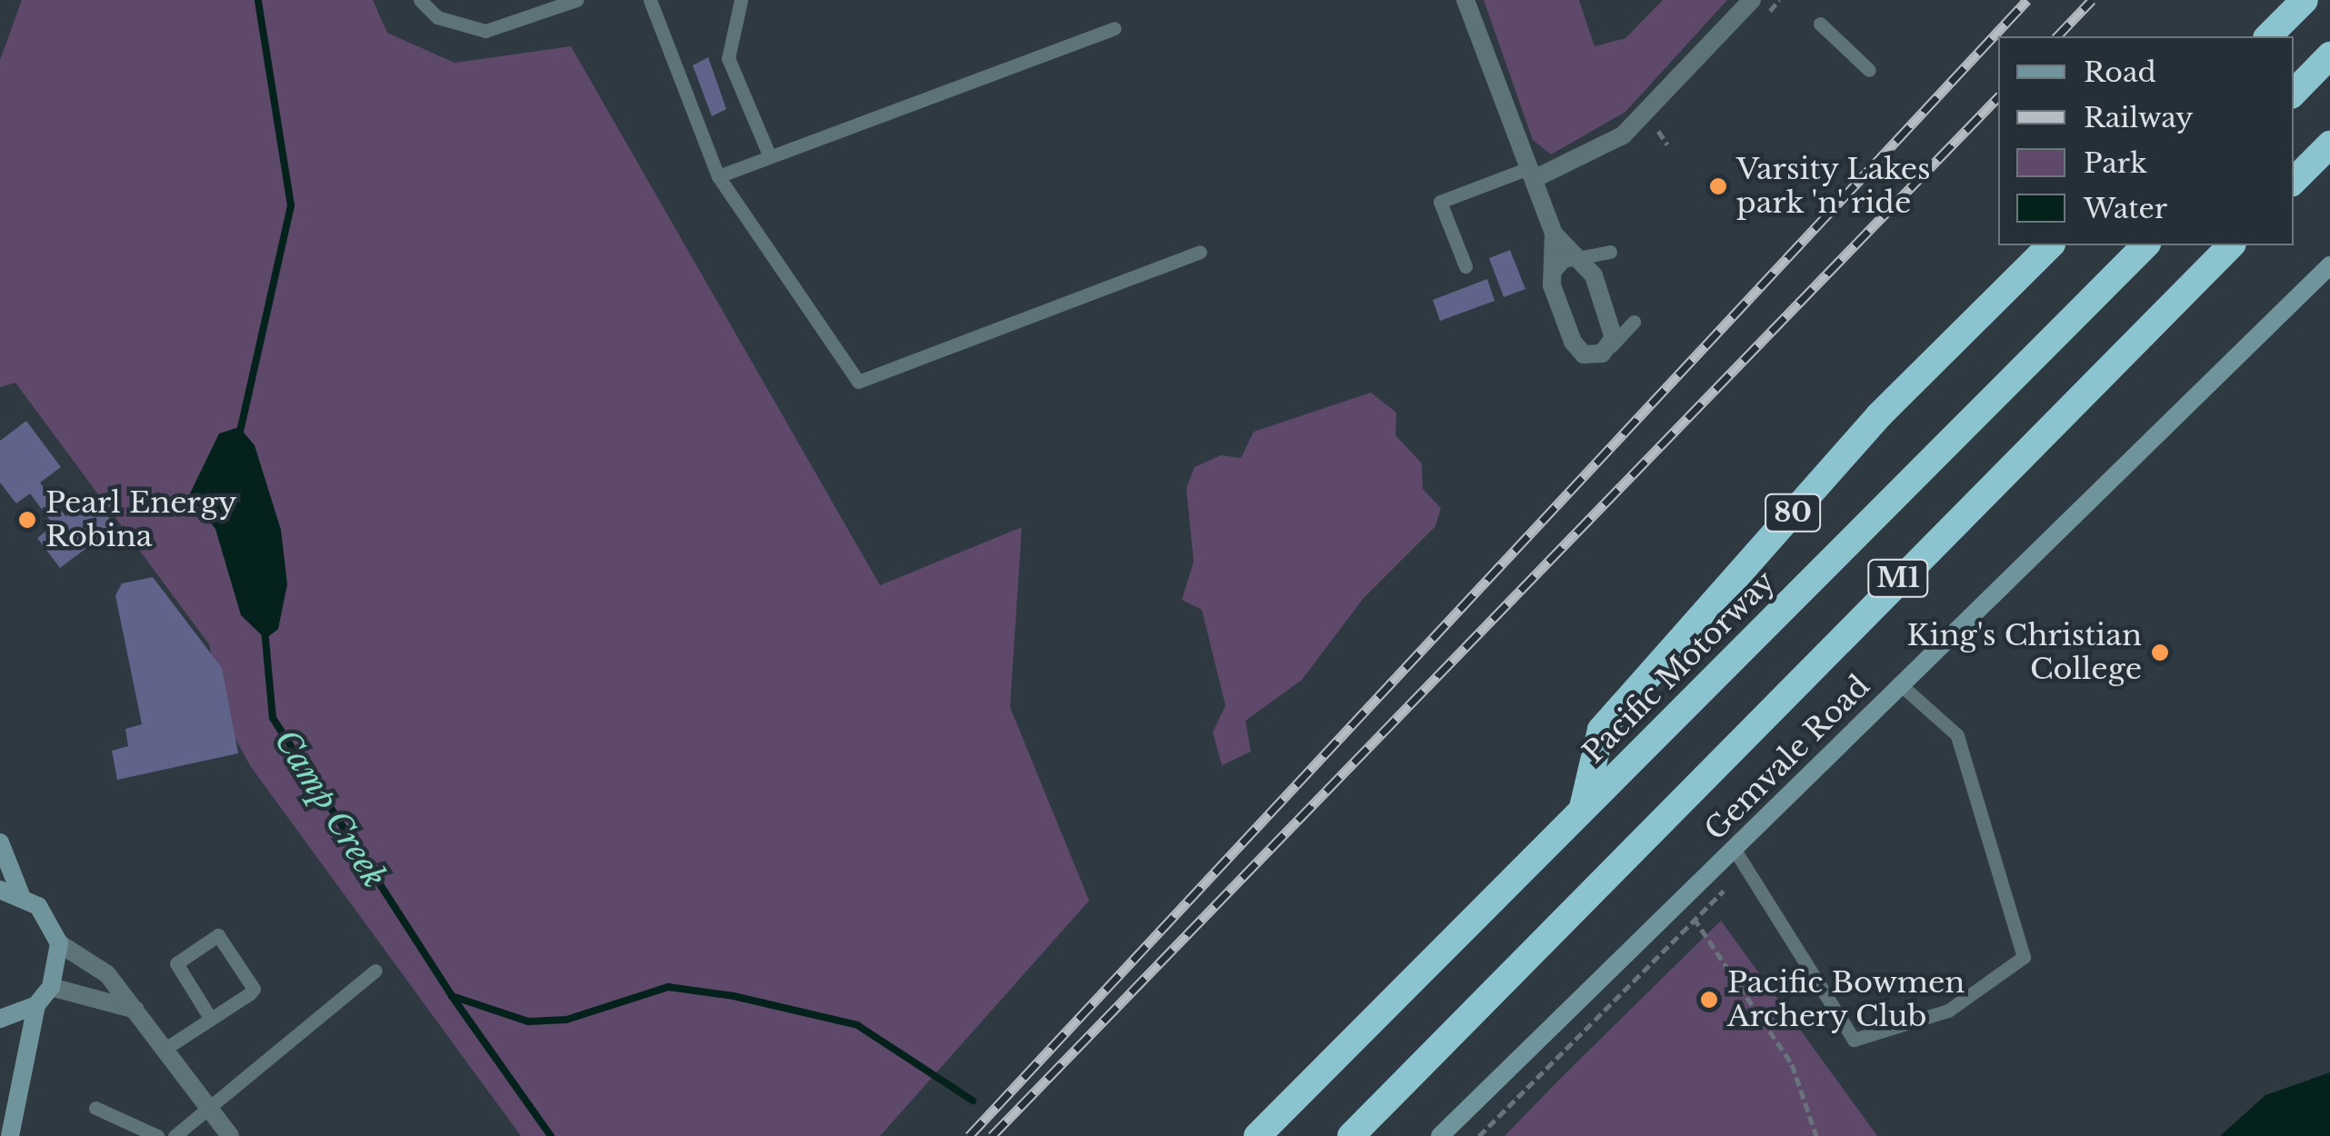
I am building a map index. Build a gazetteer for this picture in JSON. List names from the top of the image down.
{
  "streets": {
    "highway": ["80", "M1", "Pacific Motorway"],
    "main road": ["Gemvale Road"]
  },
  "crossings": [
    ["80", "Pacific Motorway"]
  ],
  "water": ["Camp Creek"],
  "places": [
    "Varsity Lakes park 'n' ride",
    "Pearl Energy Robina",
    "King's Christian College",
    "Pacific Bowmen Archery Club"
  ],
  "legend": [
    "Road",
    "Railway",
    "Park",
    "Water"
  ]
}
